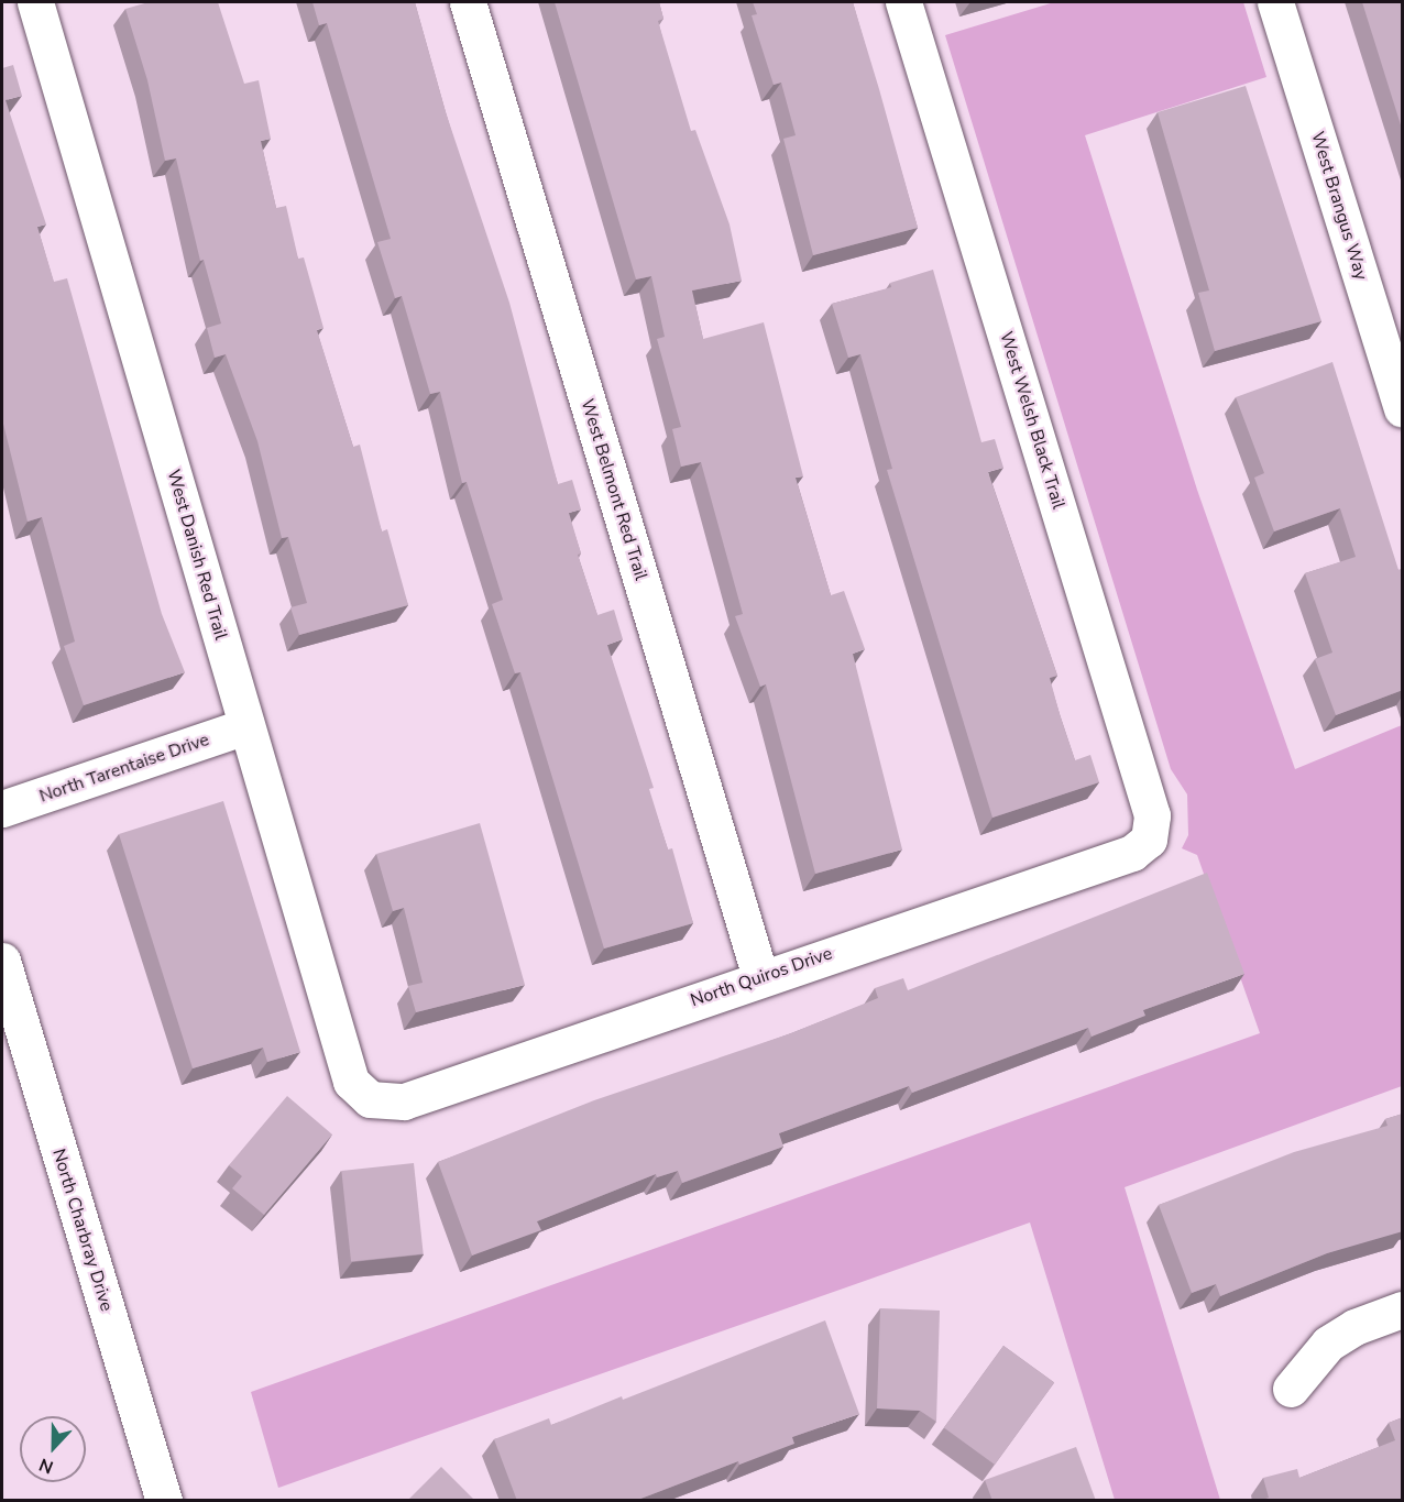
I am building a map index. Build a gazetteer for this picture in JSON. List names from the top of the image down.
{
  "streets": {
    "street": [
      "West Brangus Way",
      "West Welsh Black Trail",
      "West Belmont Red Trail",
      "West Danish Red Trail",
      "North Tarentaise Drive",
      "North Quiros Drive",
      "North Charbray Drive"
    ]
  },
  "crossings": [
    ["West Welsh Black Trail", "North Quiros Drive"],
    ["West Belmont Red Trail", "North Quiros Drive"],
    ["West Danish Red Trail", "North Tarentaise Drive"],
    ["West Danish Red Trail", "North Quiros Drive"]
  ],
  "north": "bottom"
}
